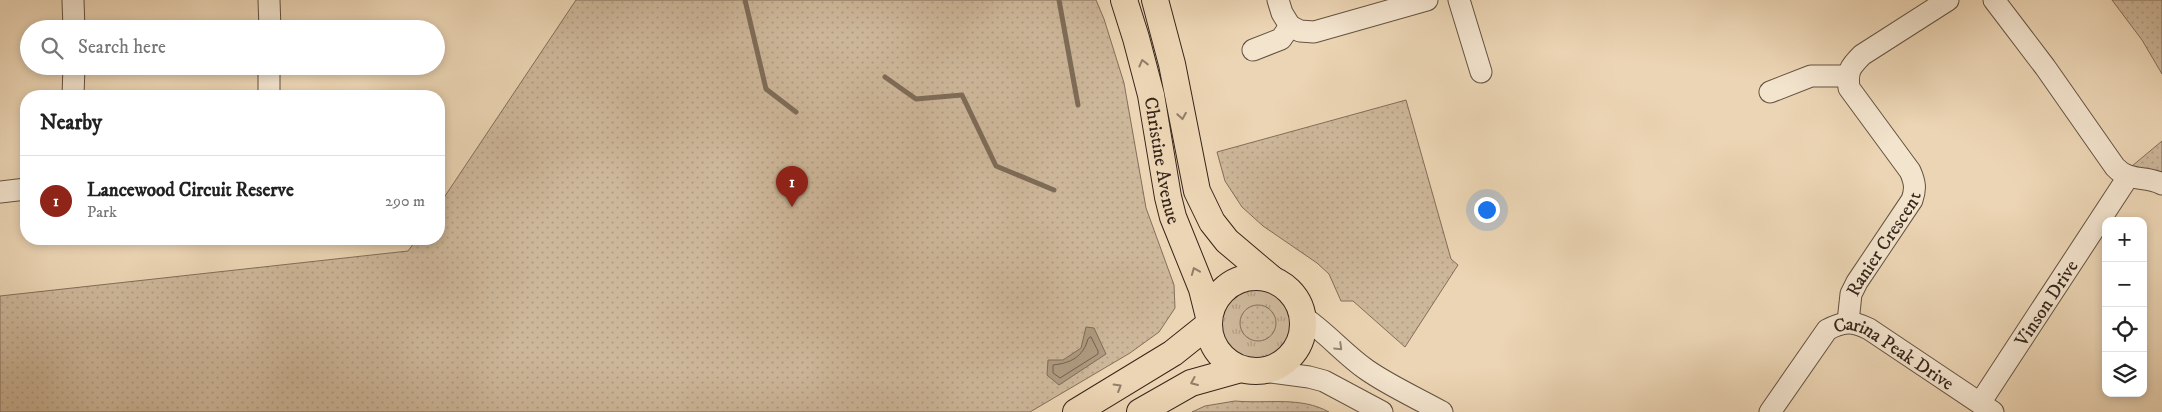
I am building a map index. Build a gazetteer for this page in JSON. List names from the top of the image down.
{
  "streets": {
    "main road": ["Christine Avenue"],
    "street": ["Ranier Crescent", "Vinson Drive", "Carina Peak Drive"]
  },
  "crossings": [
    ["Ranier Crescent", "Carina Peak Drive"],
    ["Vinson Drive", "Carina Peak Drive"]
  ],
  "page": {
    "search": "Search here",
    "heading": "Nearby",
    "list": [
      {
        "mark": "1",
        "name": "Lancewood Circuit Reserve",
        "note": "Park",
        "value": "290 m"
      }
    ],
    "pins": "1",
    "map_buttons": ["+", "−"]
  }
}
